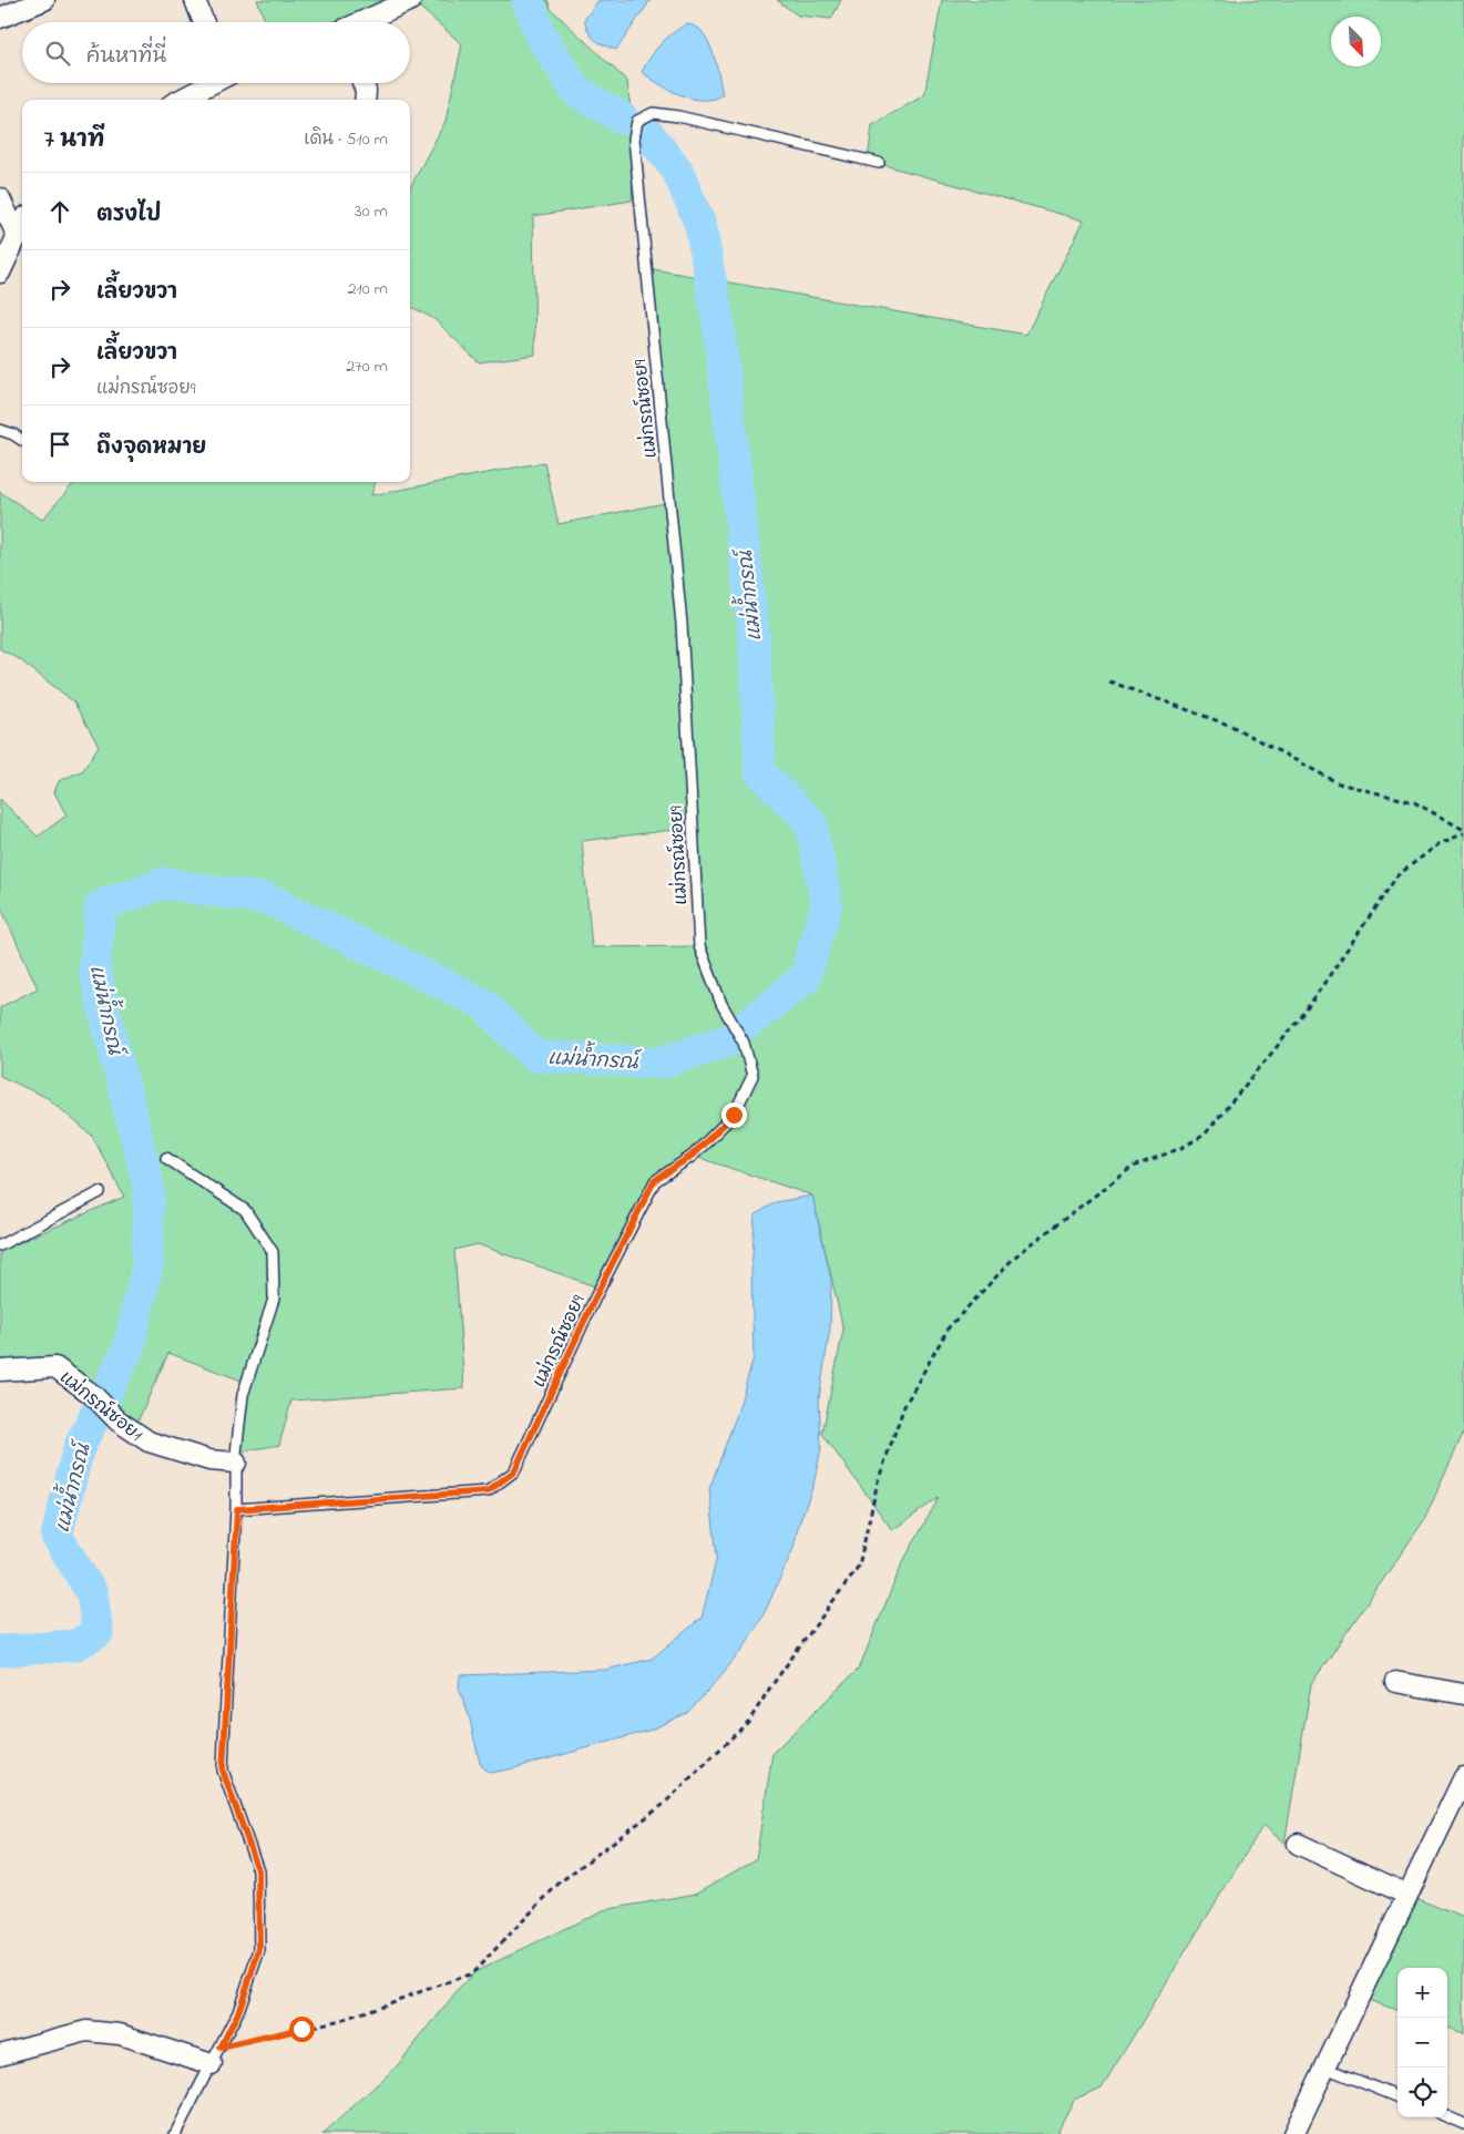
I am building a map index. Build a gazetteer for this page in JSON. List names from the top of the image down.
{
  "streets": {
    "street": ["แม่กรณ์ซอย1"],
    "lane": ["แม่กรณ์ซอย9"]
  },
  "water": ["แม่น้ำกรณ์"],
  "north": "bottom right",
  "page": {
    "search": "ค้นหาที่นี่",
    "heading": ["7 นาที", "เดิน · 510 m"],
    "list": [
      ["ตรงไป", "30 m"],
      ["เลี้ยวขวา", "210 m"],
      ["เลี้ยวขวา", "แม่กรณ์ซอย9", "270 m"],
      "ถึงจุดหมาย"
    ],
    "map_buttons": ["+", "−"]
  }
}
